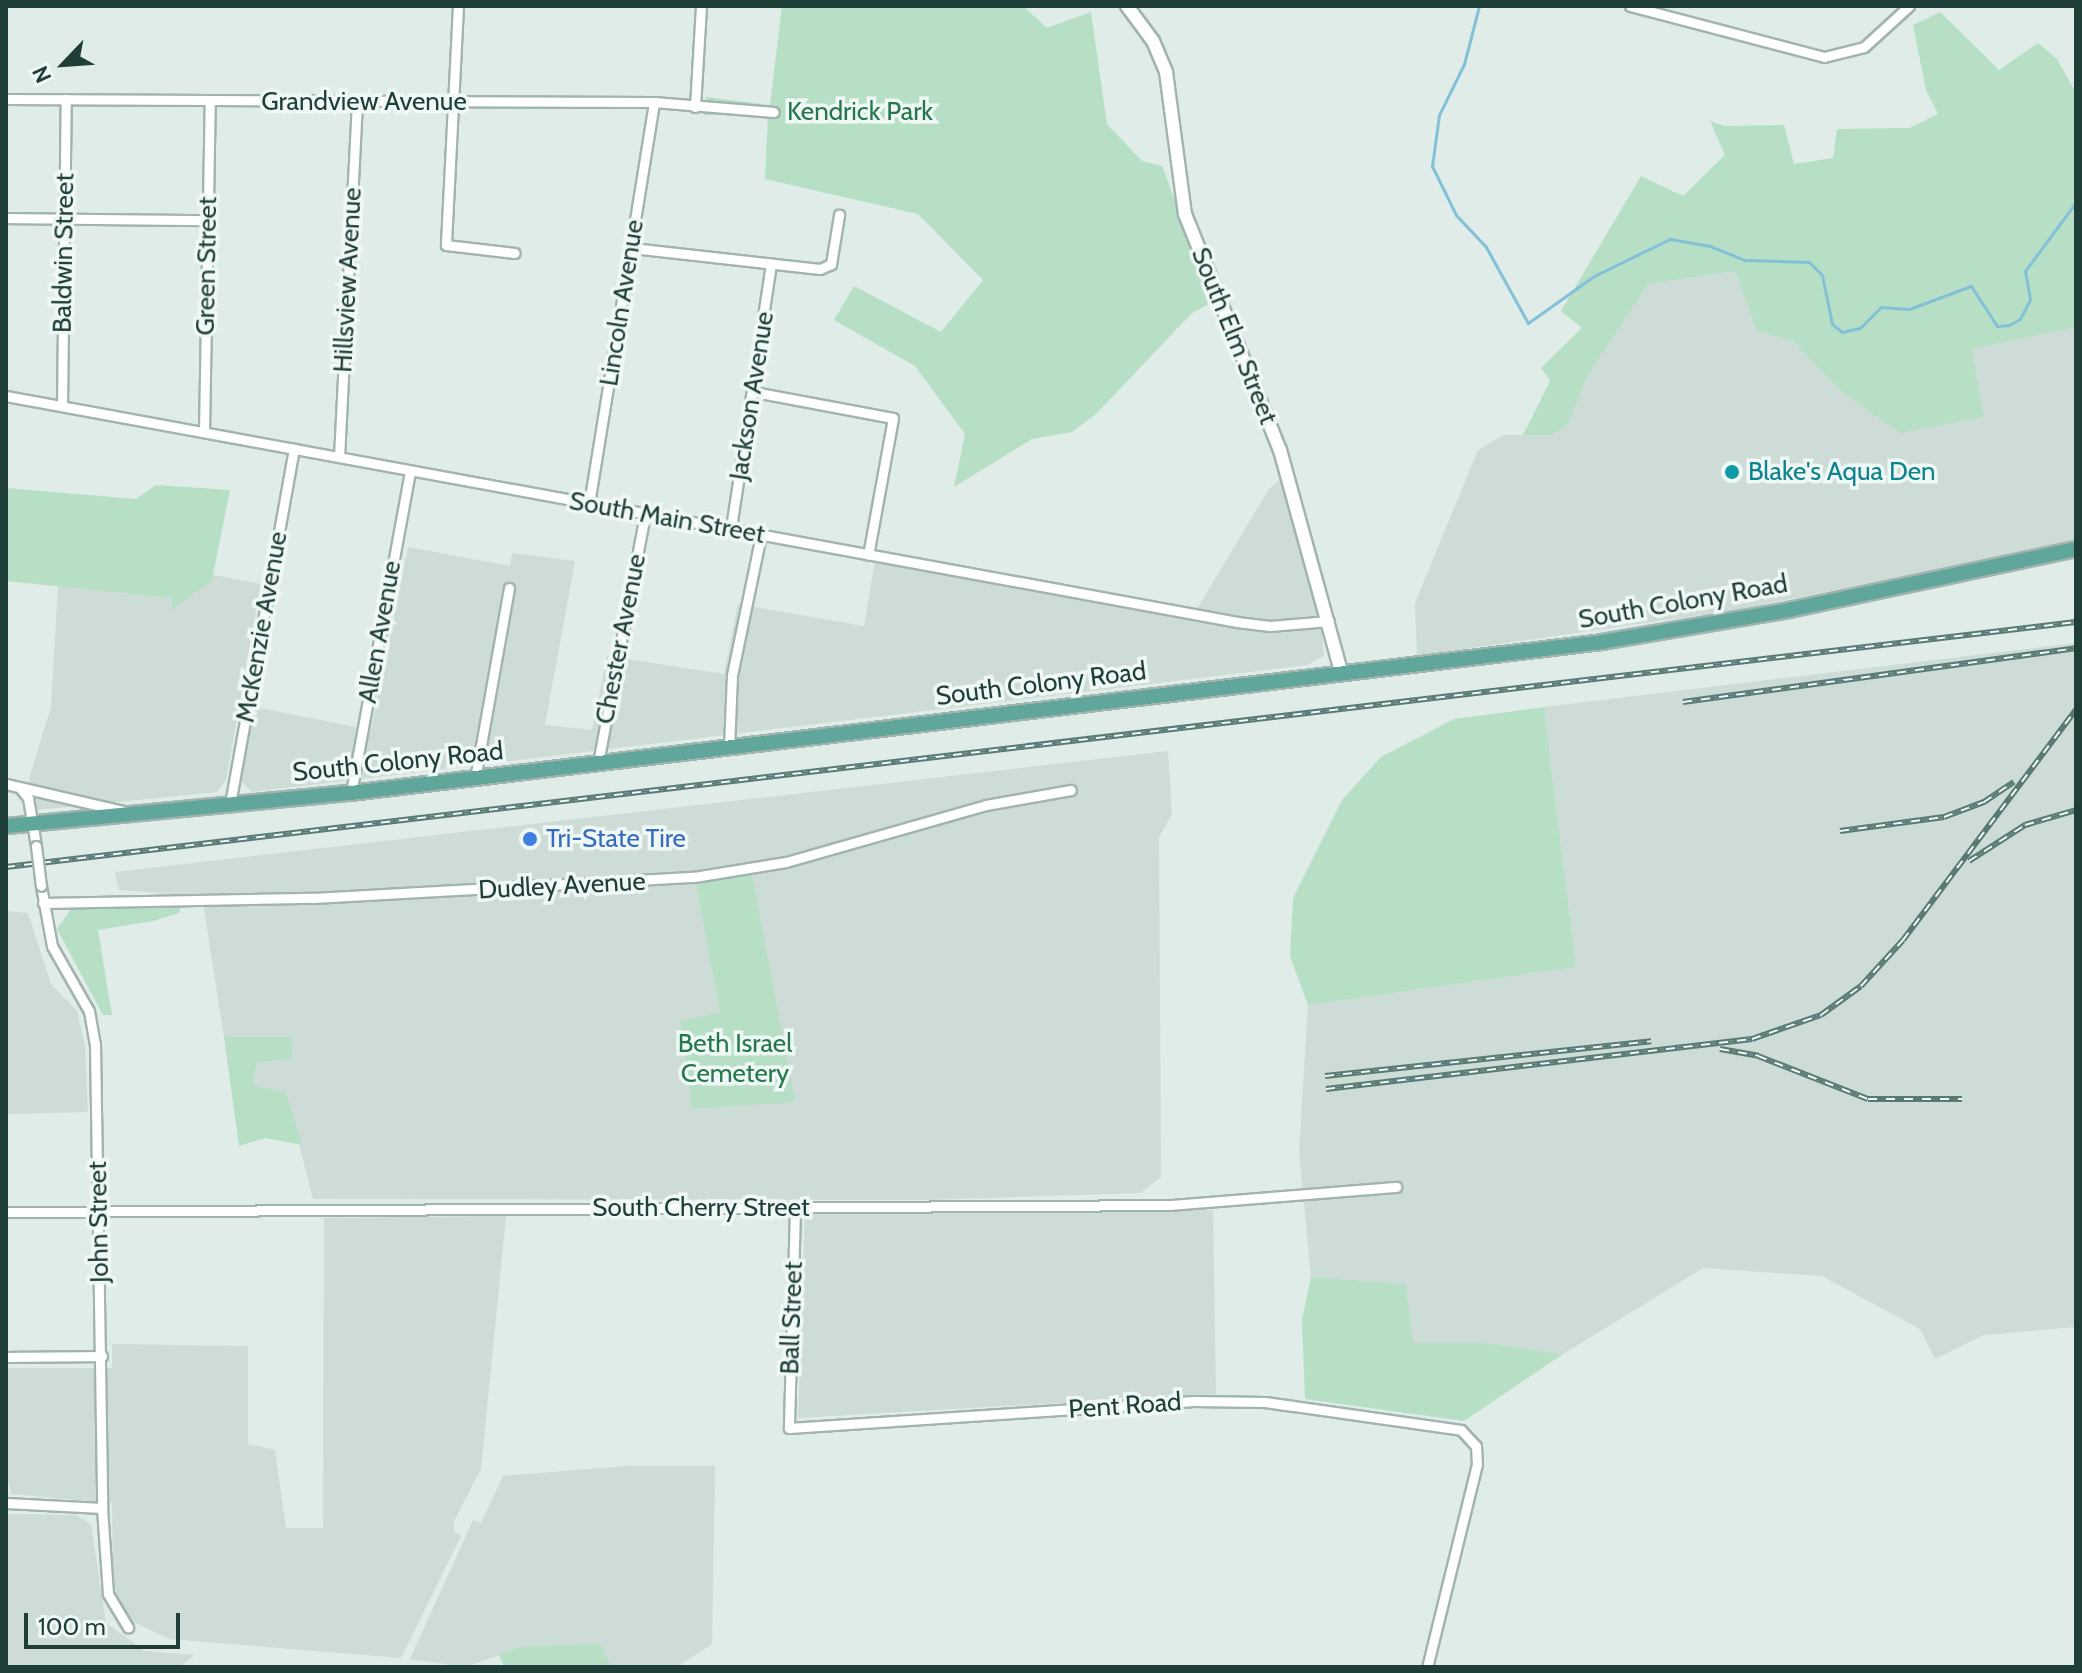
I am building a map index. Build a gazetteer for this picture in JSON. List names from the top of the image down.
{
  "streets": {
    "main road": ["South Elm Street", "South Colony Road"],
    "street": [
      "Grandview Avenue",
      "Baldwin Street",
      "Green Street",
      "Hillsview Avenue",
      "Lincoln Avenue",
      "Jackson Avenue",
      "South Main Street",
      "McKenzie Avenue",
      "Allen Avenue",
      "Chester Avenue",
      "Dudley Avenue",
      "South Cherry Street",
      "John Street",
      "Ball Street",
      "Pent Road"
    ]
  },
  "crossings": [
    ["Grandview Avenue", "Baldwin Street"],
    ["Grandview Avenue", "Green Street"],
    ["Grandview Avenue", "Hillsview Avenue"],
    ["Grandview Avenue", "Lincoln Avenue"],
    ["Baldwin Street", "South Main Street"],
    ["Green Street", "South Main Street"],
    ["Hillsview Avenue", "South Main Street"],
    ["Lincoln Avenue", "South Main Street"],
    ["South Elm Street", "South Main Street"],
    ["South Elm Street", "South Colony Road"],
    ["Jackson Avenue", "South Main Street"],
    ["South Main Street", "McKenzie Avenue"],
    ["South Main Street", "Allen Avenue"],
    ["South Main Street", "Chester Avenue"],
    ["South Colony Road", "McKenzie Avenue"],
    ["South Colony Road", "Allen Avenue"],
    ["South Colony Road", "Chester Avenue"],
    ["South Colony Road", "John Street"],
    ["Dudley Avenue", "John Street"],
    ["South Cherry Street", "John Street"],
    ["South Cherry Street", "Ball Street"],
    ["Ball Street", "Pent Road"]
  ],
  "parks": ["Kendrick Park", "Beth Israel Cemetery"],
  "places": ["Blake's Aqua Den", "Tri-State Tire"],
  "scale_bar": "100 m",
  "north": "bottom left"
}
